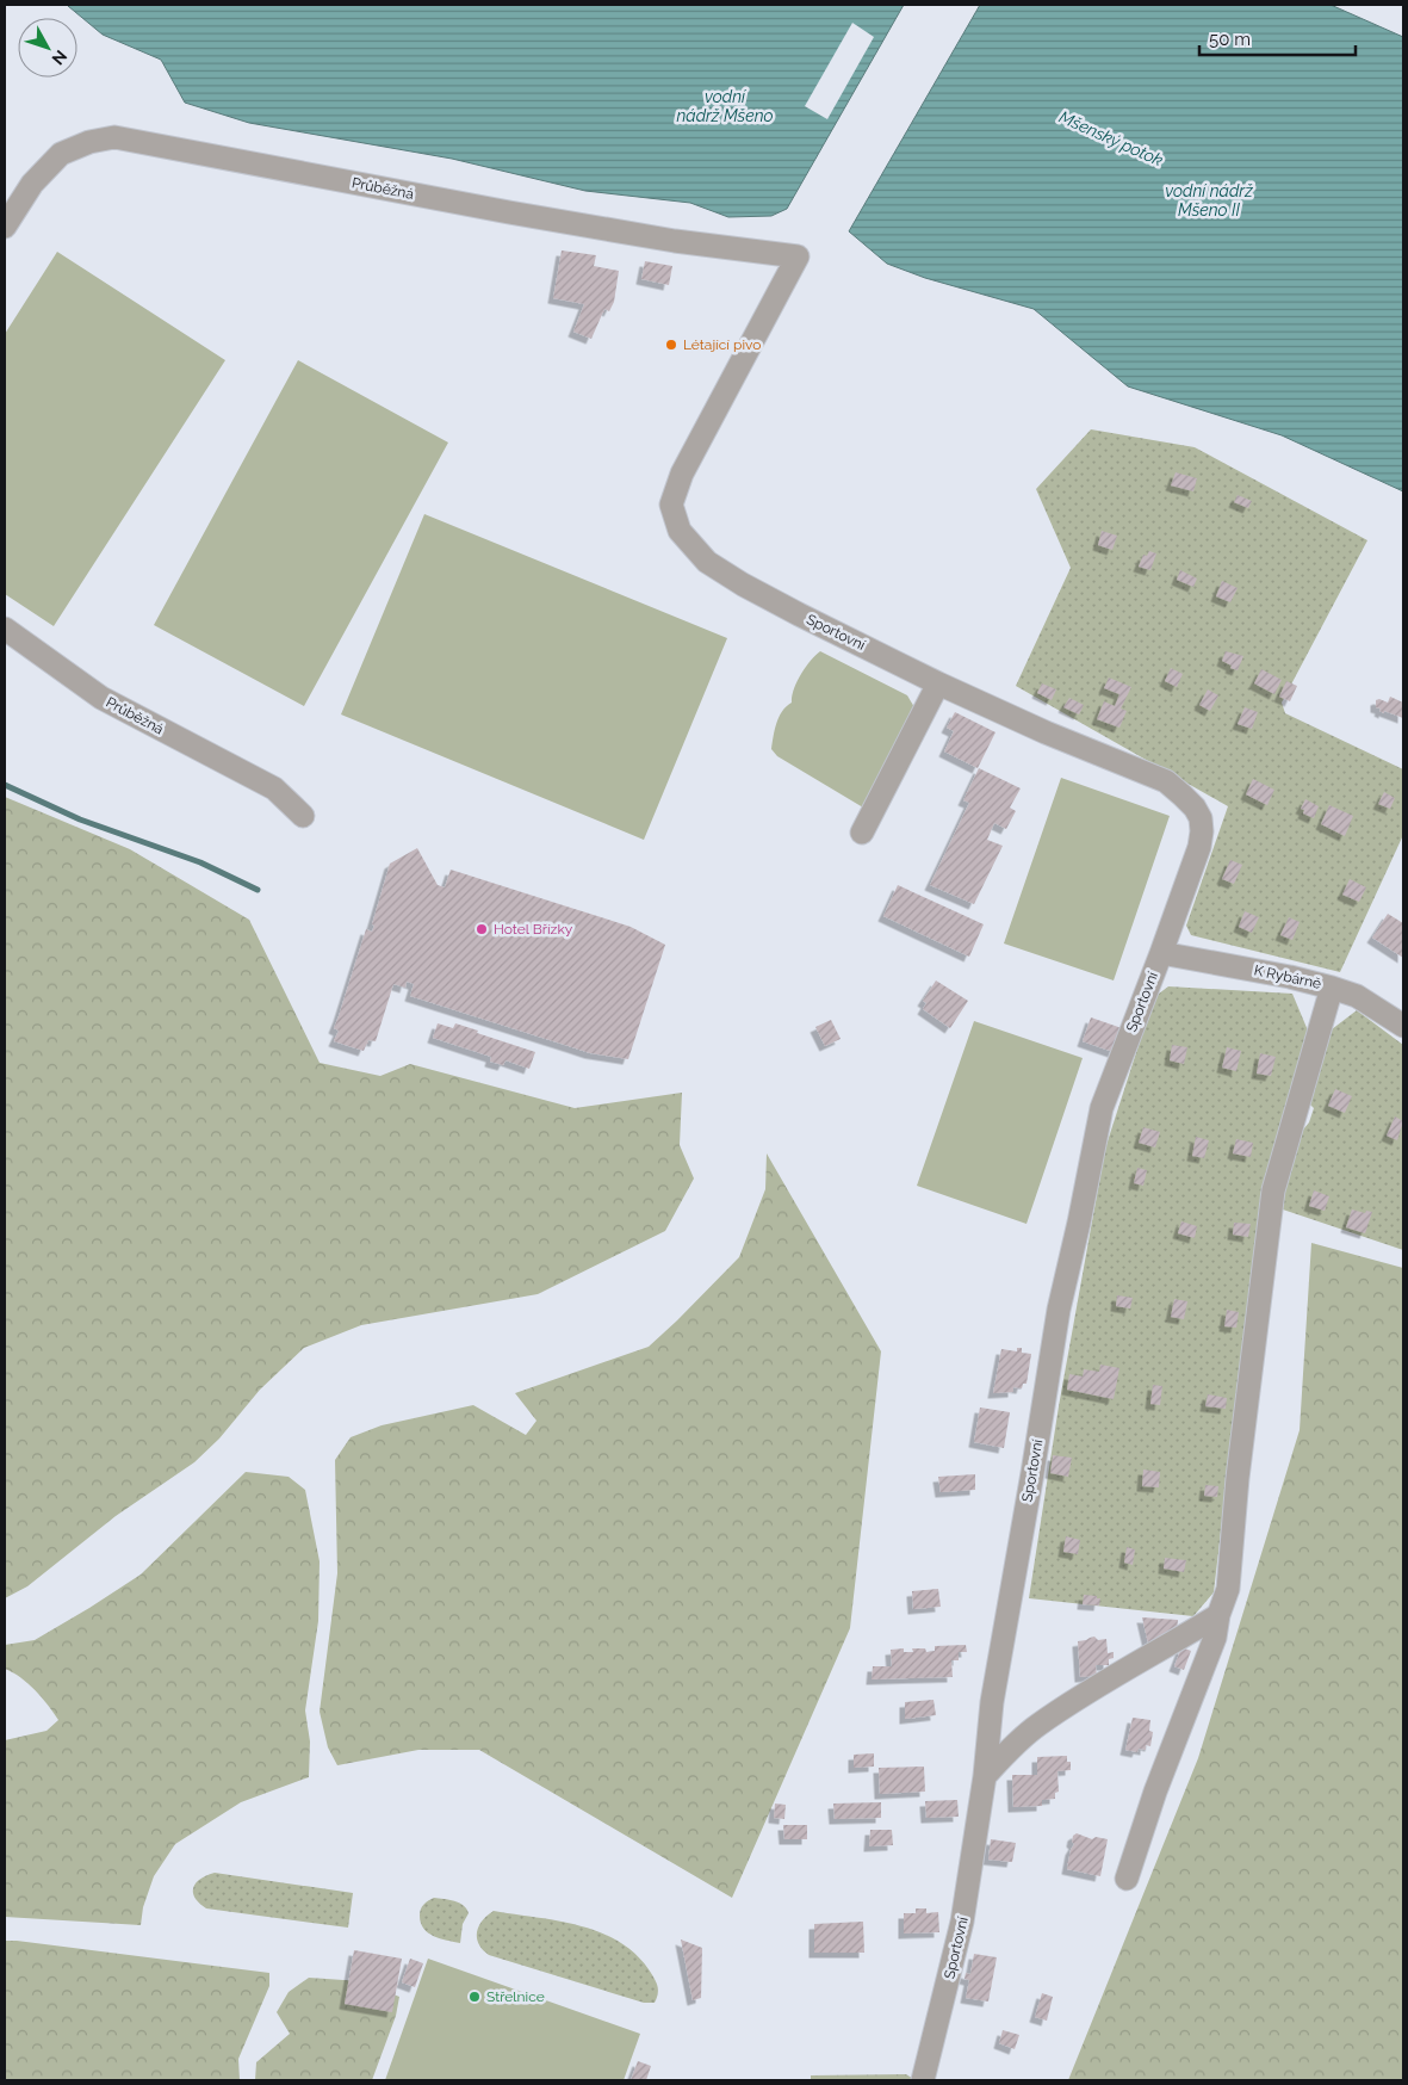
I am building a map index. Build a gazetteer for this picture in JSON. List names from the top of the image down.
{
  "streets": {
    "street": ["Průběžná", "Sportovní", "K Rybárně"]
  },
  "crossings": [
    ["Průběžná", "Sportovní"],
    ["Sportovní", "K Rybárně"]
  ],
  "water": ["vodní nádrž Mšeno", "Mšenský potok", "vodní nádrž Mšeno II"],
  "places": ["Létající pivo", "Hotel Břízky", "Střelnice"],
  "scale_bar": "50 m",
  "north": "bottom right"
}
